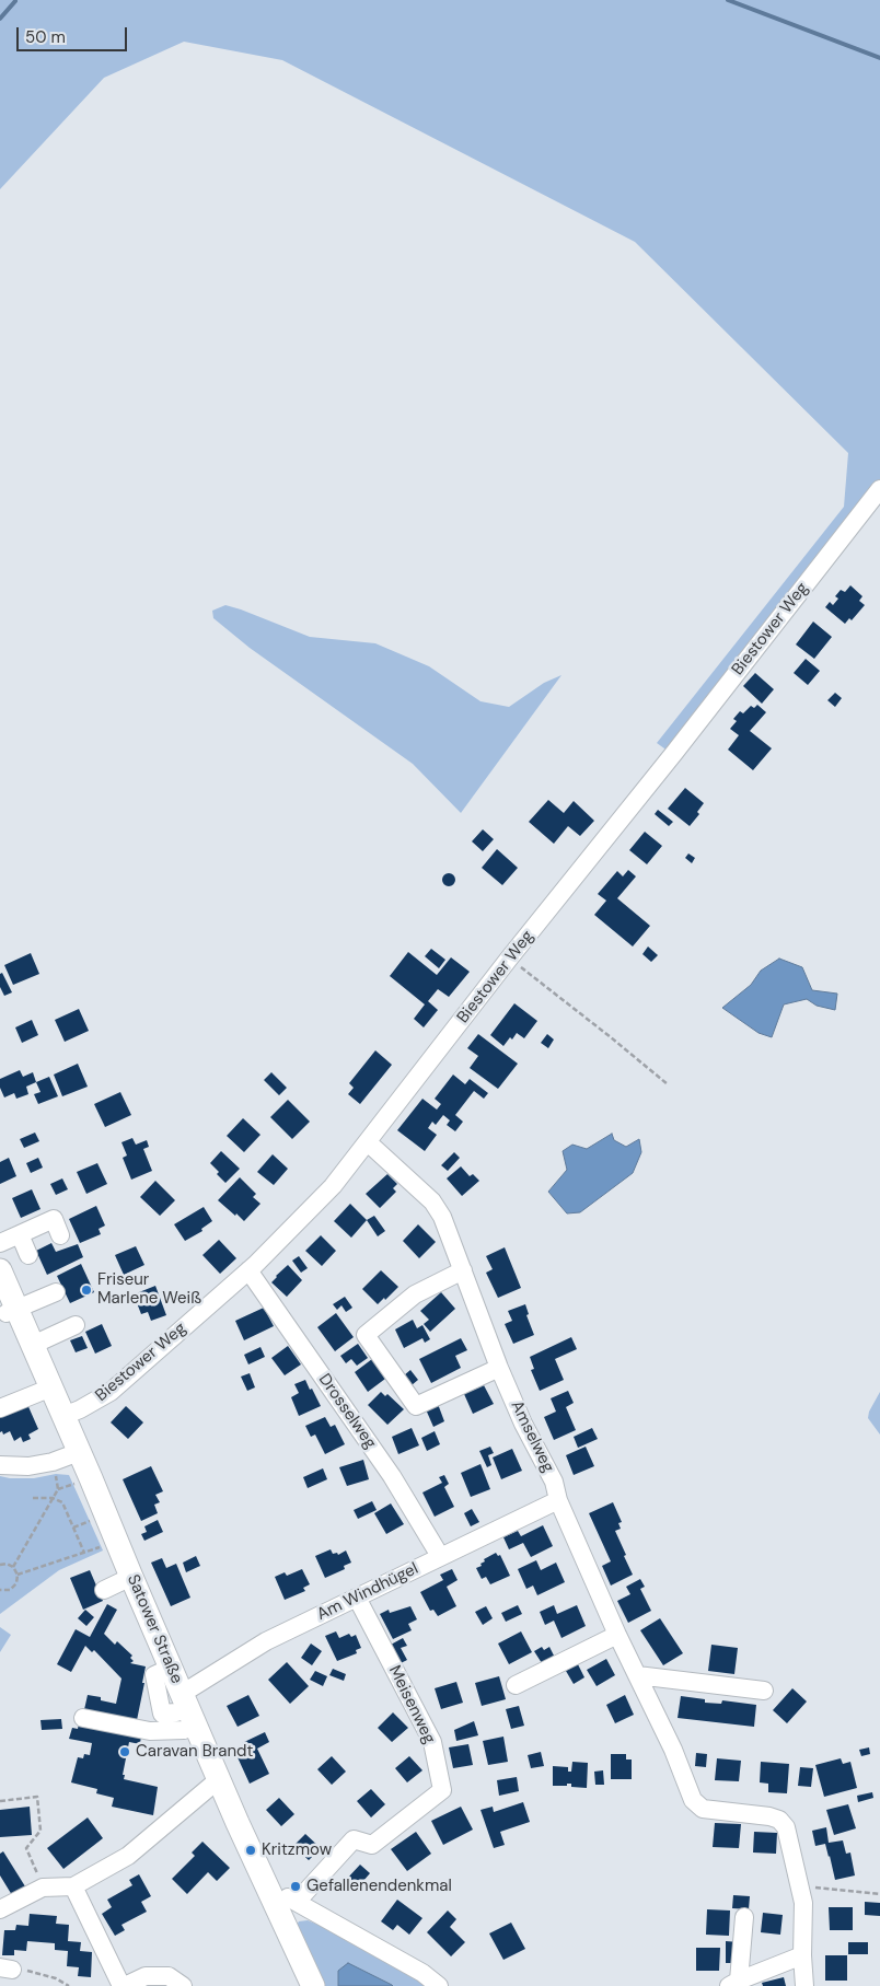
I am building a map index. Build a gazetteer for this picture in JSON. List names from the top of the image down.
{
  "streets": {
    "main road": ["Satower Straße"],
    "street": [
      "Biestower Weg",
      "Drosselweg",
      "Amselweg",
      "Am Windhügel",
      "Meisenweg"
    ]
  },
  "crossings": [
    ["Biestower Weg", "Drosselweg"],
    ["Biestower Weg", "Amselweg"],
    ["Biestower Weg", "Satower Straße"],
    ["Drosselweg", "Am Windhügel"],
    ["Amselweg", "Am Windhügel"],
    ["Am Windhügel", "Satower Straße"],
    ["Am Windhügel", "Meisenweg"]
  ],
  "places": [
    "Friseur Marlene Weiß",
    "Caravan Brandt",
    "Kritzmow",
    "Gefallenendenkmal"
  ],
  "scale_bar": "50 m"
}
